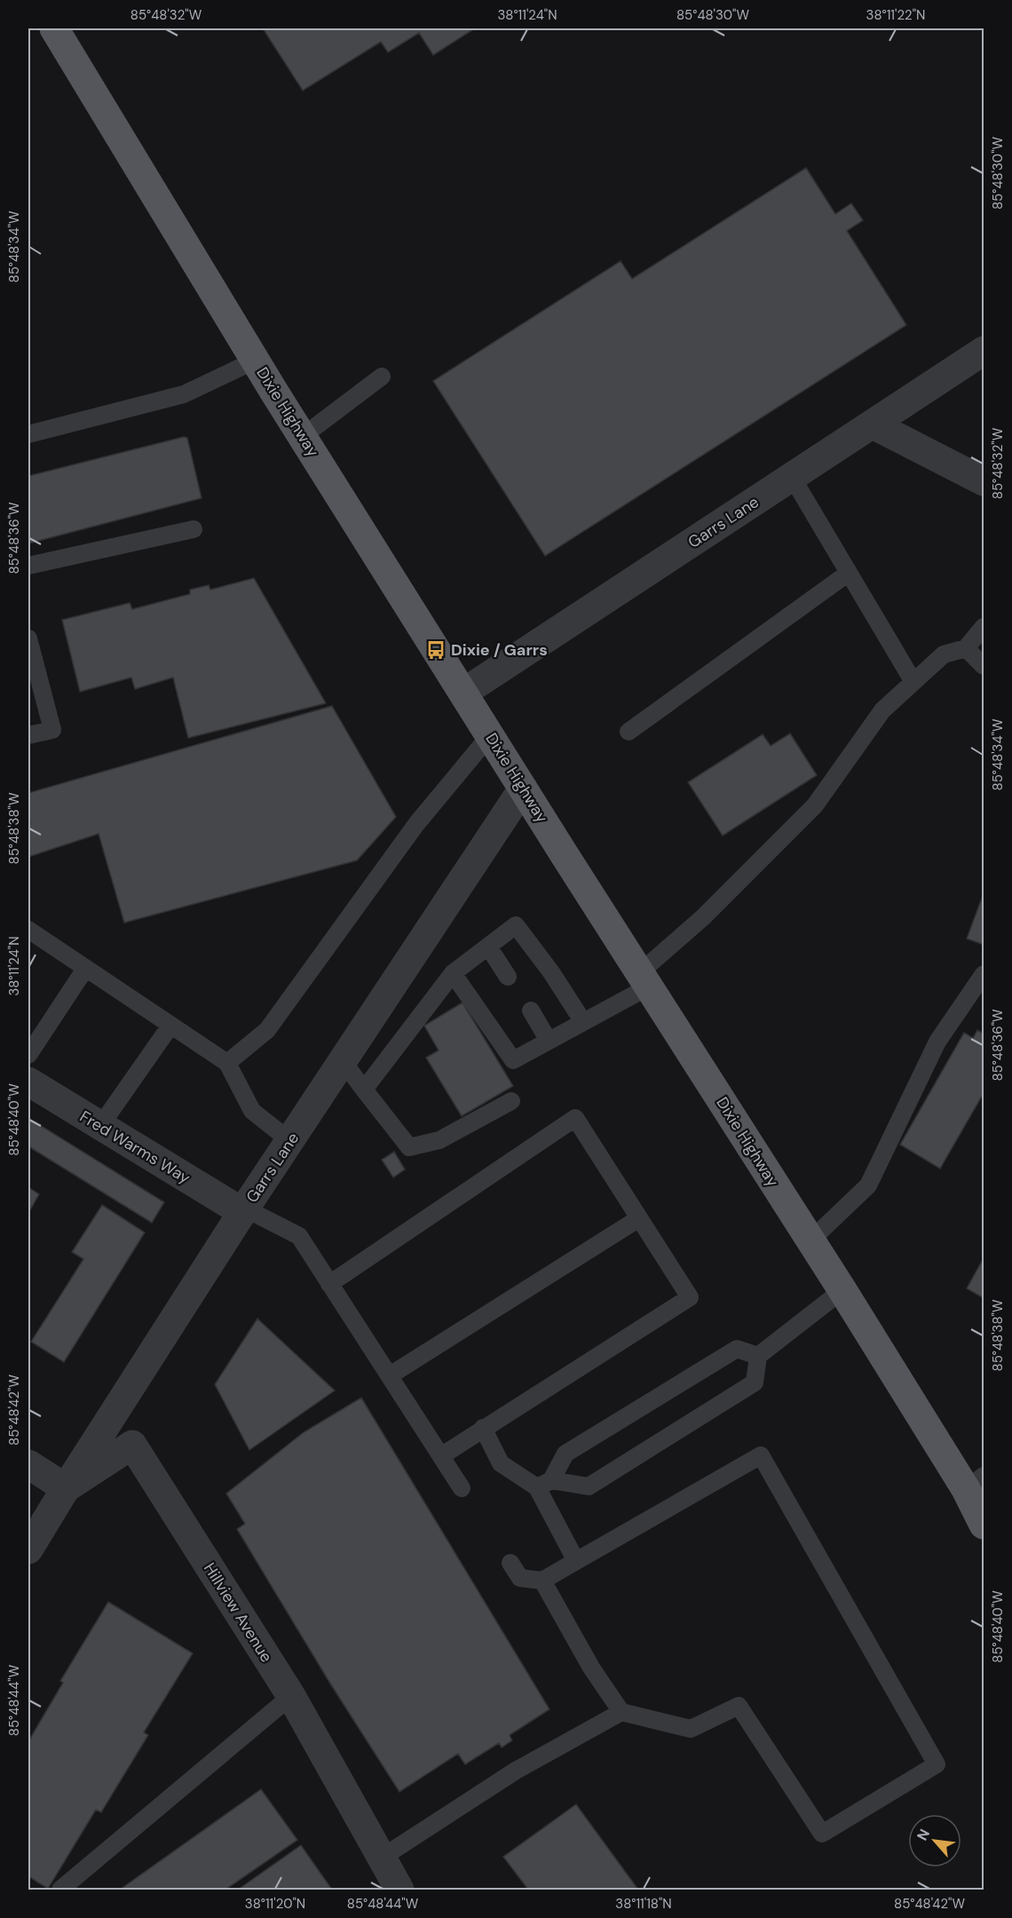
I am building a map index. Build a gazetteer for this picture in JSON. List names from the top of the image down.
{
  "streets": {
    "main road": ["Dixie Highway"],
    "street": ["Garrs Lane", "Fred Warms Way", "Hillview Avenue"]
  },
  "crossings": [
    ["Dixie Highway", "Garrs Lane"],
    ["Garrs Lane", "Fred Warms Way"],
    ["Garrs Lane", "Hillview Avenue"]
  ],
  "places": {
    "bus stop": ["Dixie / Garrs"]
  },
  "north": "top left",
  "coordinates": [
    "85°48'32\"W",
    "38°11'24\"N",
    "85°48'30\"W",
    "38°11'22\"N",
    "85°48'34\"W",
    "85°48'36\"W",
    "85°48'38\"W",
    "85°48'40\"W",
    "85°48'42\"W",
    "85°48'44\"W",
    "38°11'20\"N",
    "38°11'18\"N"
  ]
}
